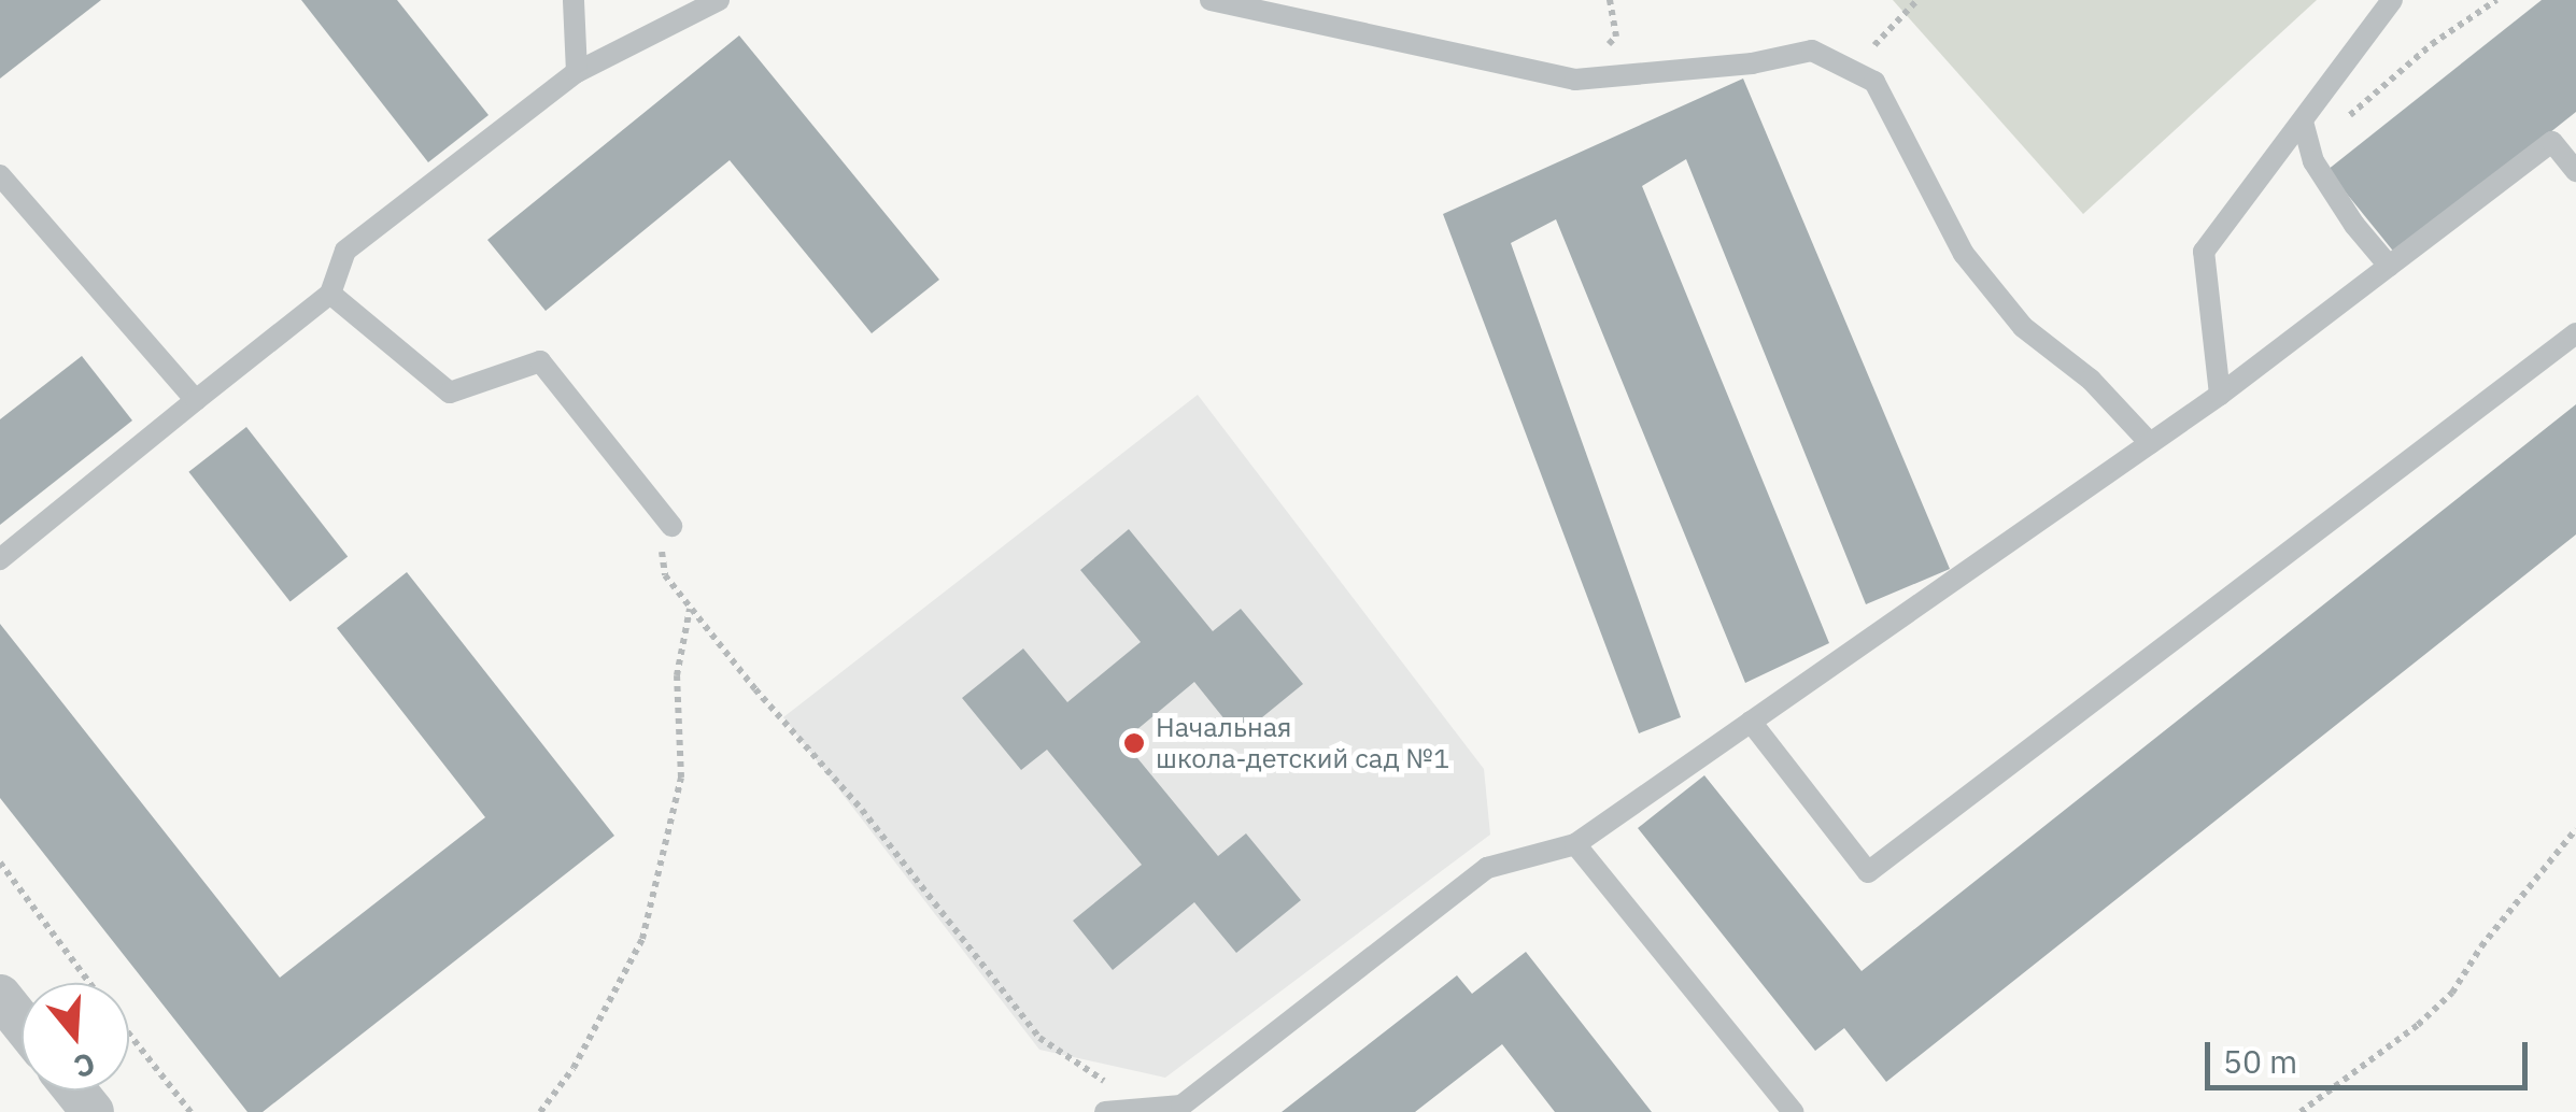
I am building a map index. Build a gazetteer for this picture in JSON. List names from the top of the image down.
{
  "places": ["Начальная школа-детский сад №1"],
  "scale_bar": "50 m",
  "north": "bottom"
}
